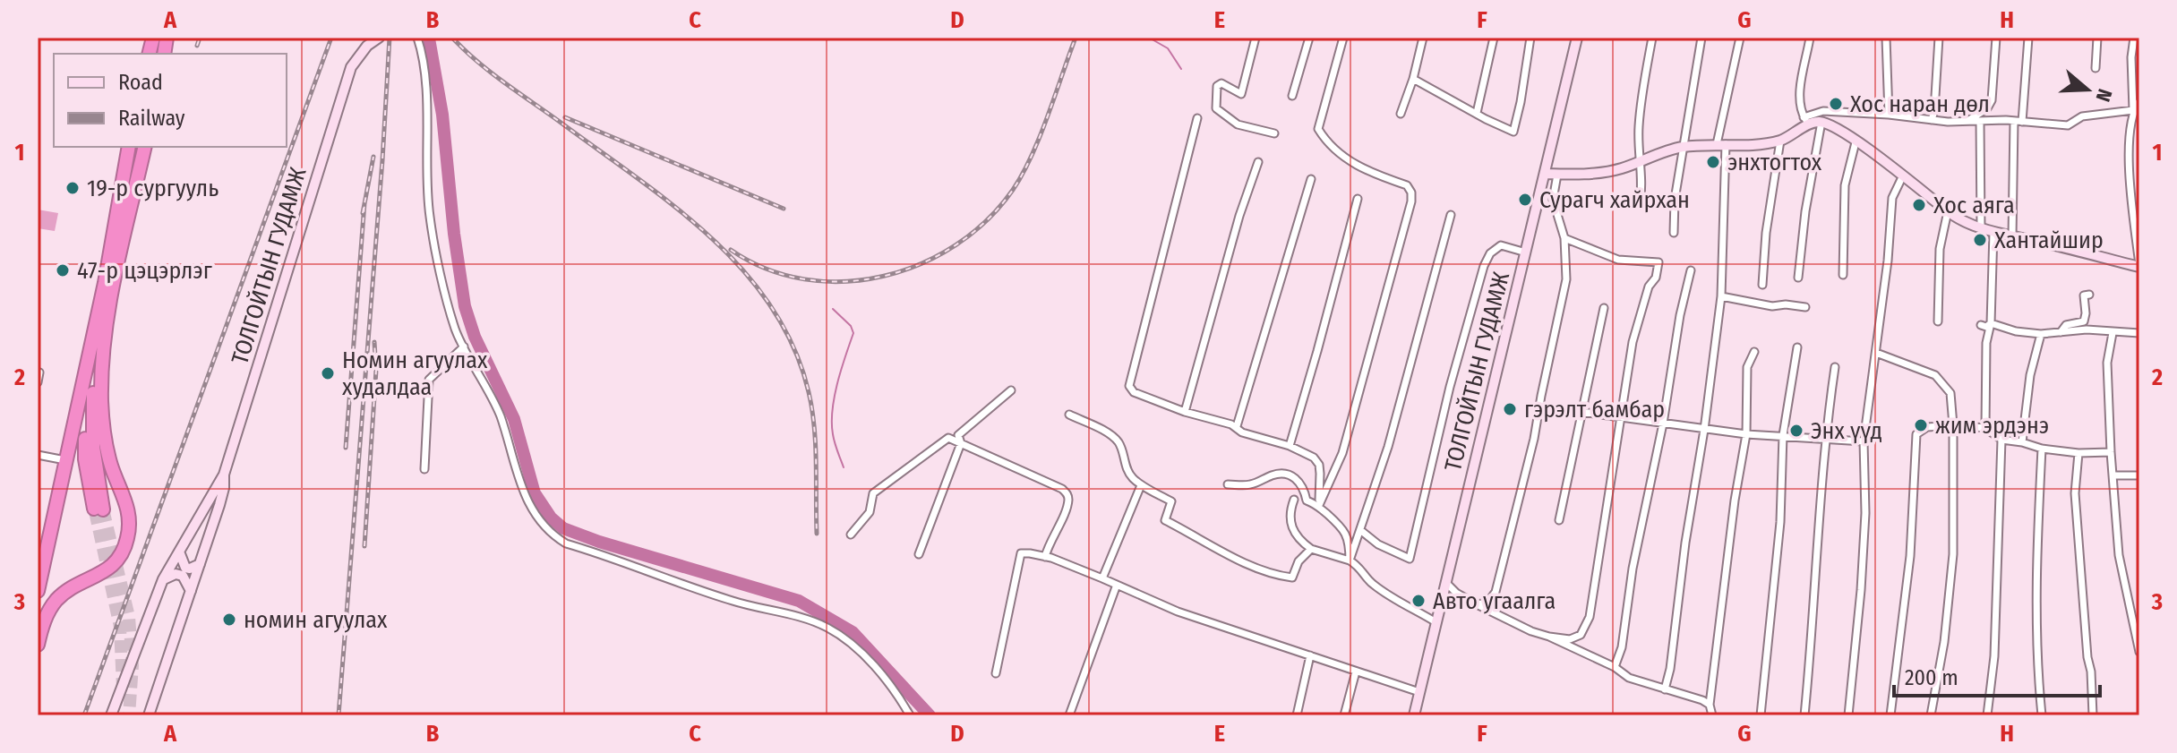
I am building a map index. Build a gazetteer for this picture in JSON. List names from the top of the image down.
{
  "streets": {
    "main road": ["ТОЛГОЙТЫН ГУДАМЖ"]
  },
  "places": [
    "Хос наран дөл",
    "энхтогтох",
    "19-р сургууль",
    "Сурагч хайрхан",
    "Хос аяга",
    "Хантайшир",
    "47-р цэцэрлэг",
    "Номин агуулах худалдаа",
    "гэрэлт бамбар",
    "жим эрдэнэ",
    "Энх үүд",
    "Авто угаалга",
    "номин агуулах"
  ],
  "legend": ["Road", "Railway"],
  "scale_bar": "200 m",
  "north": "right",
  "grid": {
    "columns": [
      "A",
      "B",
      "C",
      "D",
      "E",
      "F",
      "G",
      "H"
    ],
    "rows": ["1", "2", "3"]
  }
}
